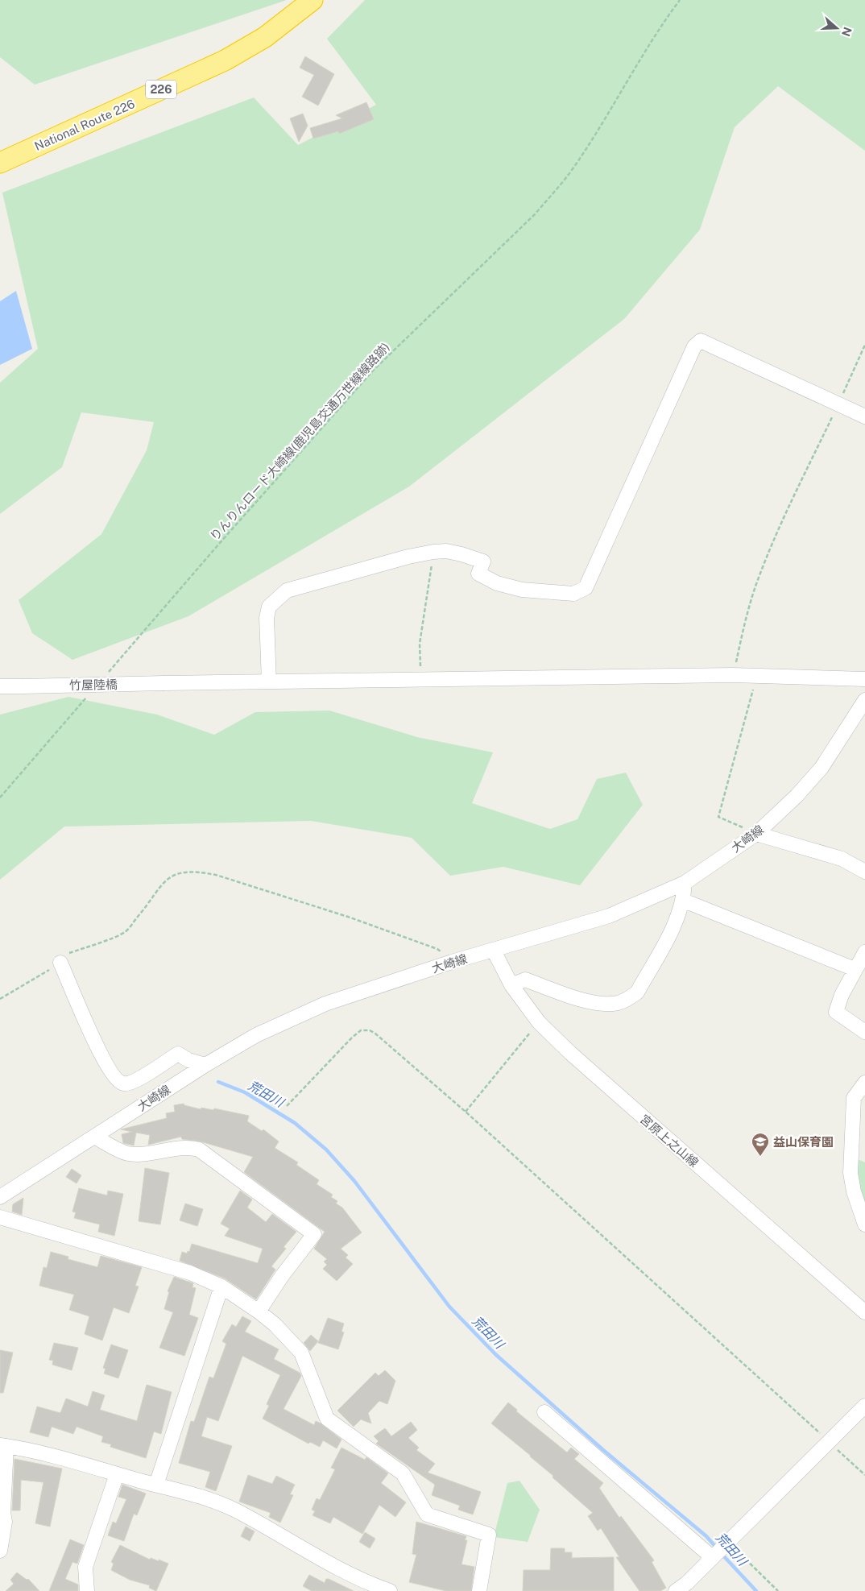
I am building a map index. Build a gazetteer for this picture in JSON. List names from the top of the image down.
{
  "streets": {
    "highway": ["226", "National Route 226"],
    "street": ["竹屋陸橋", "大崎線", "宮原上之山線"],
    "path": ["りんりんロード大崎線(鹿児島交通万世線線路跡)"]
  },
  "crossings": [
    ["大崎線", "宮原上之山線"]
  ],
  "water": ["荒田川"],
  "places": {
    "school or university": ["益山保育園"]
  },
  "north": "right"
}
